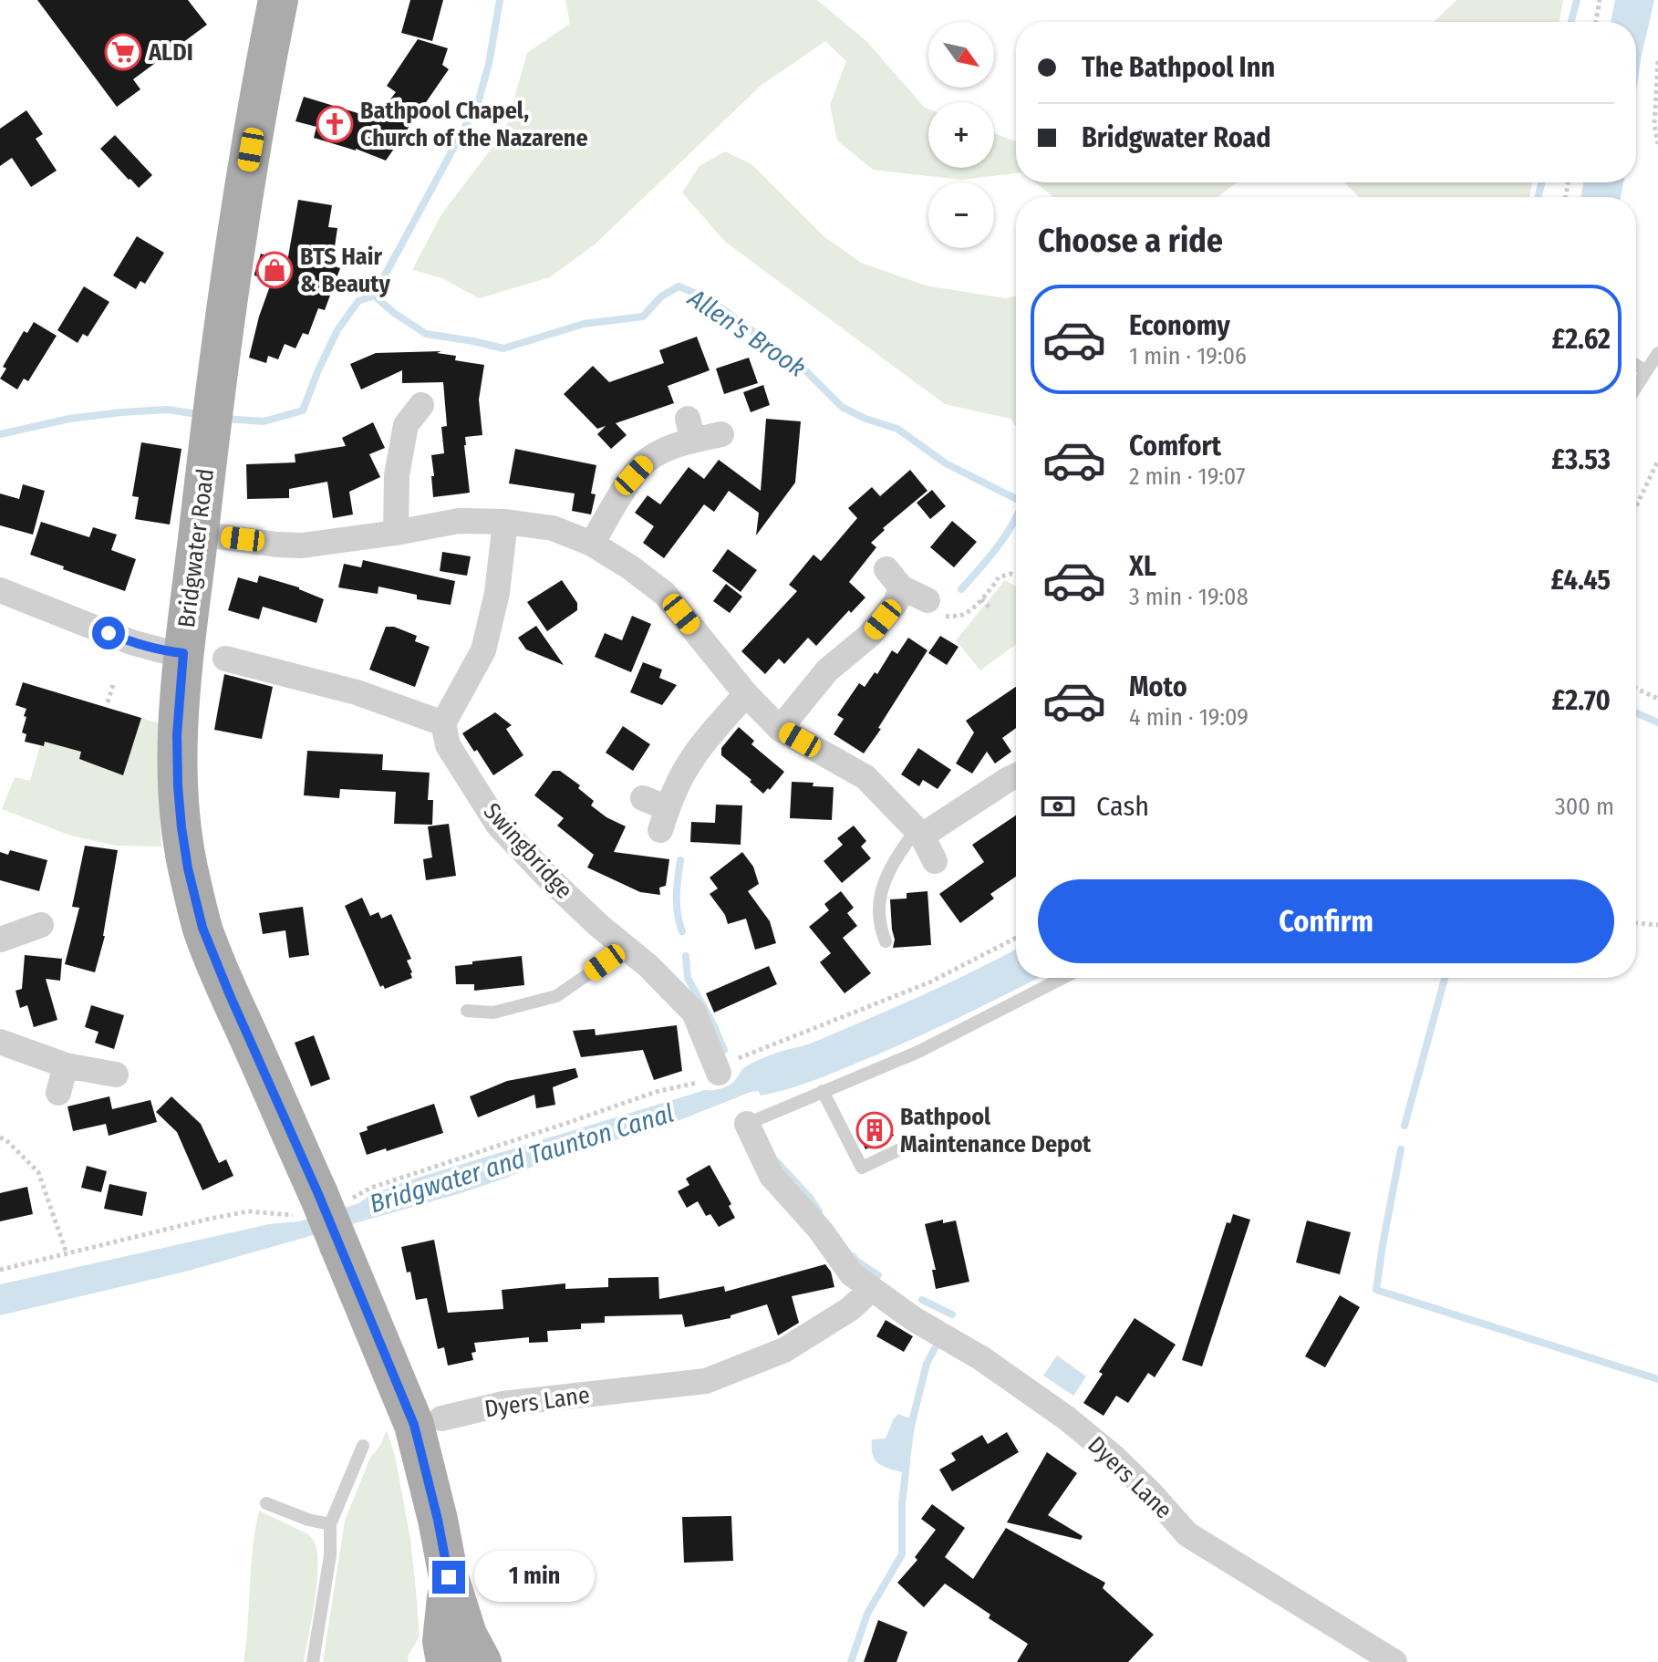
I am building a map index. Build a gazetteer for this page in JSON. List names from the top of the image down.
{
  "streets": {
    "main road": ["Bridgwater Road"],
    "street": ["Swingbridge", "Dyers Lane"]
  },
  "water": ["Allen's Brook", "Bridgwater and Taunton Canal"],
  "places": {
    "supermarket": ["ALDI"],
    "church": ["Bathpool Chapel, Church of the Nazarene"],
    "shop": ["BTS Hair & Beauty"],
    "building": ["Bathpool Maintenance Depot"]
  },
  "north": "bottom right",
  "page": {
    "map_buttons": ["+", "−"],
    "banner": ["The Bathpool Inn", "Bridgwater Road"],
    "heading": "Choose a ride",
    "list": [
      {
        "name": "Economy",
        "note": "1 min · 19:06",
        "value": "£2.62"
      },
      {
        "name": "Comfort",
        "note": "2 min · 19:07",
        "value": "£3.53"
      },
      {
        "name": "XL",
        "note": "3 min · 19:08",
        "value": "£4.45"
      },
      {
        "name": "Moto",
        "note": "4 min · 19:09",
        "value": "£2.70"
      }
    ],
    "pay": ["Cash", "300 m"],
    "buttons": "Confirm",
    "bubble": "1 min"
  }
}
